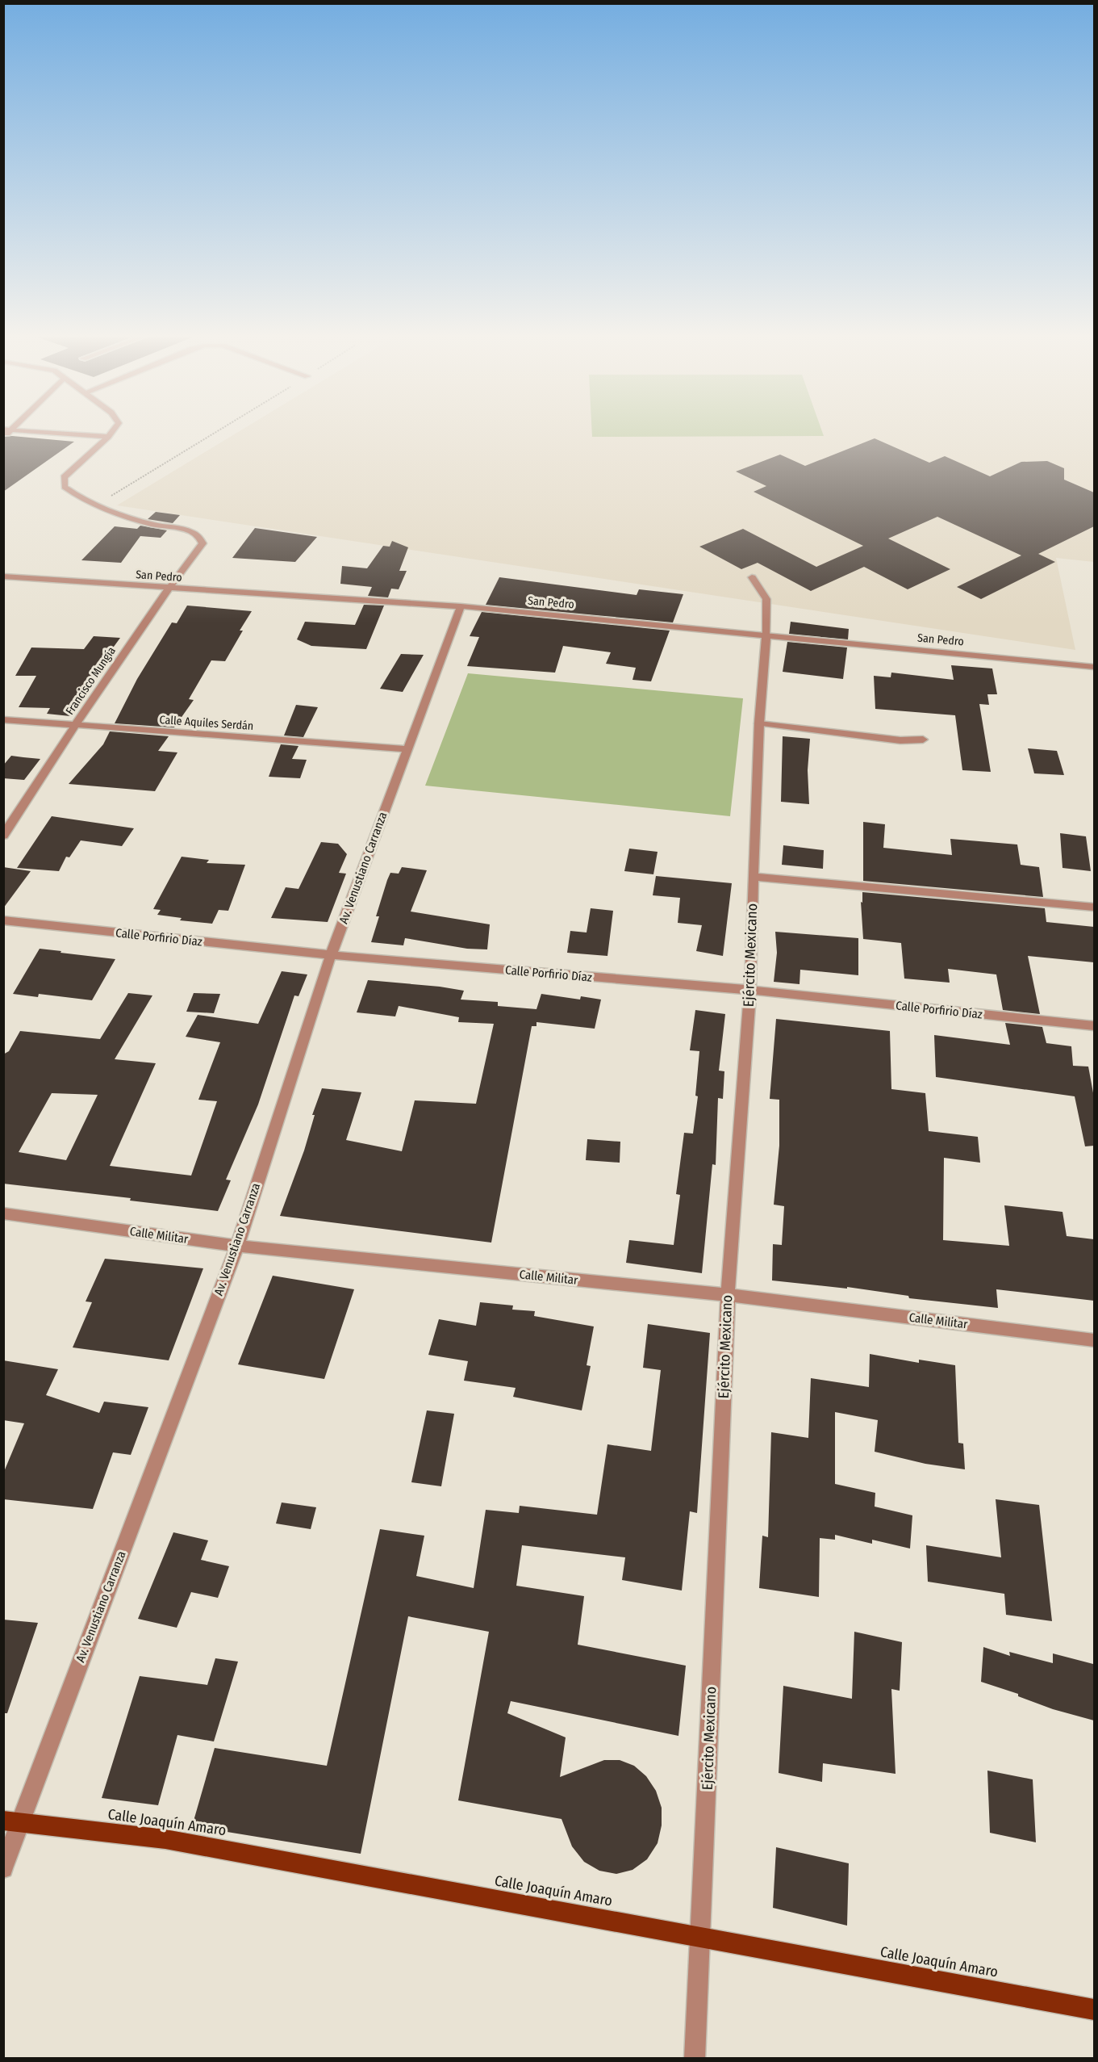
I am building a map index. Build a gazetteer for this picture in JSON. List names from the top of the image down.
{
  "streets": {
    "main road": ["Calle Joaquín Amaro"],
    "street": [
      "San Pedro",
      "Francisco Mungía",
      "Calle Aquiles Serdán",
      "Av. Venustiano Carranza",
      "Calle Porfirio Díaz",
      "Ejército Mexicano",
      "Calle Militar"
    ]
  },
  "crossings": [
    ["San Pedro", "Francisco Mungía"],
    ["San Pedro", "Av. Venustiano Carranza"],
    ["San Pedro", "Ejército Mexicano"],
    ["Francisco Mungía", "Calle Aquiles Serdán"],
    ["Calle Aquiles Serdán", "Av. Venustiano Carranza"],
    ["Av. Venustiano Carranza", "Calle Porfirio Díaz"],
    ["Av. Venustiano Carranza", "Calle Militar"],
    ["Av. Venustiano Carranza", "Calle Joaquín Amaro"],
    ["Calle Porfirio Díaz", "Ejército Mexicano"],
    ["Ejército Mexicano", "Calle Militar"],
    ["Ejército Mexicano", "Calle Joaquín Amaro"]
  ]
}
